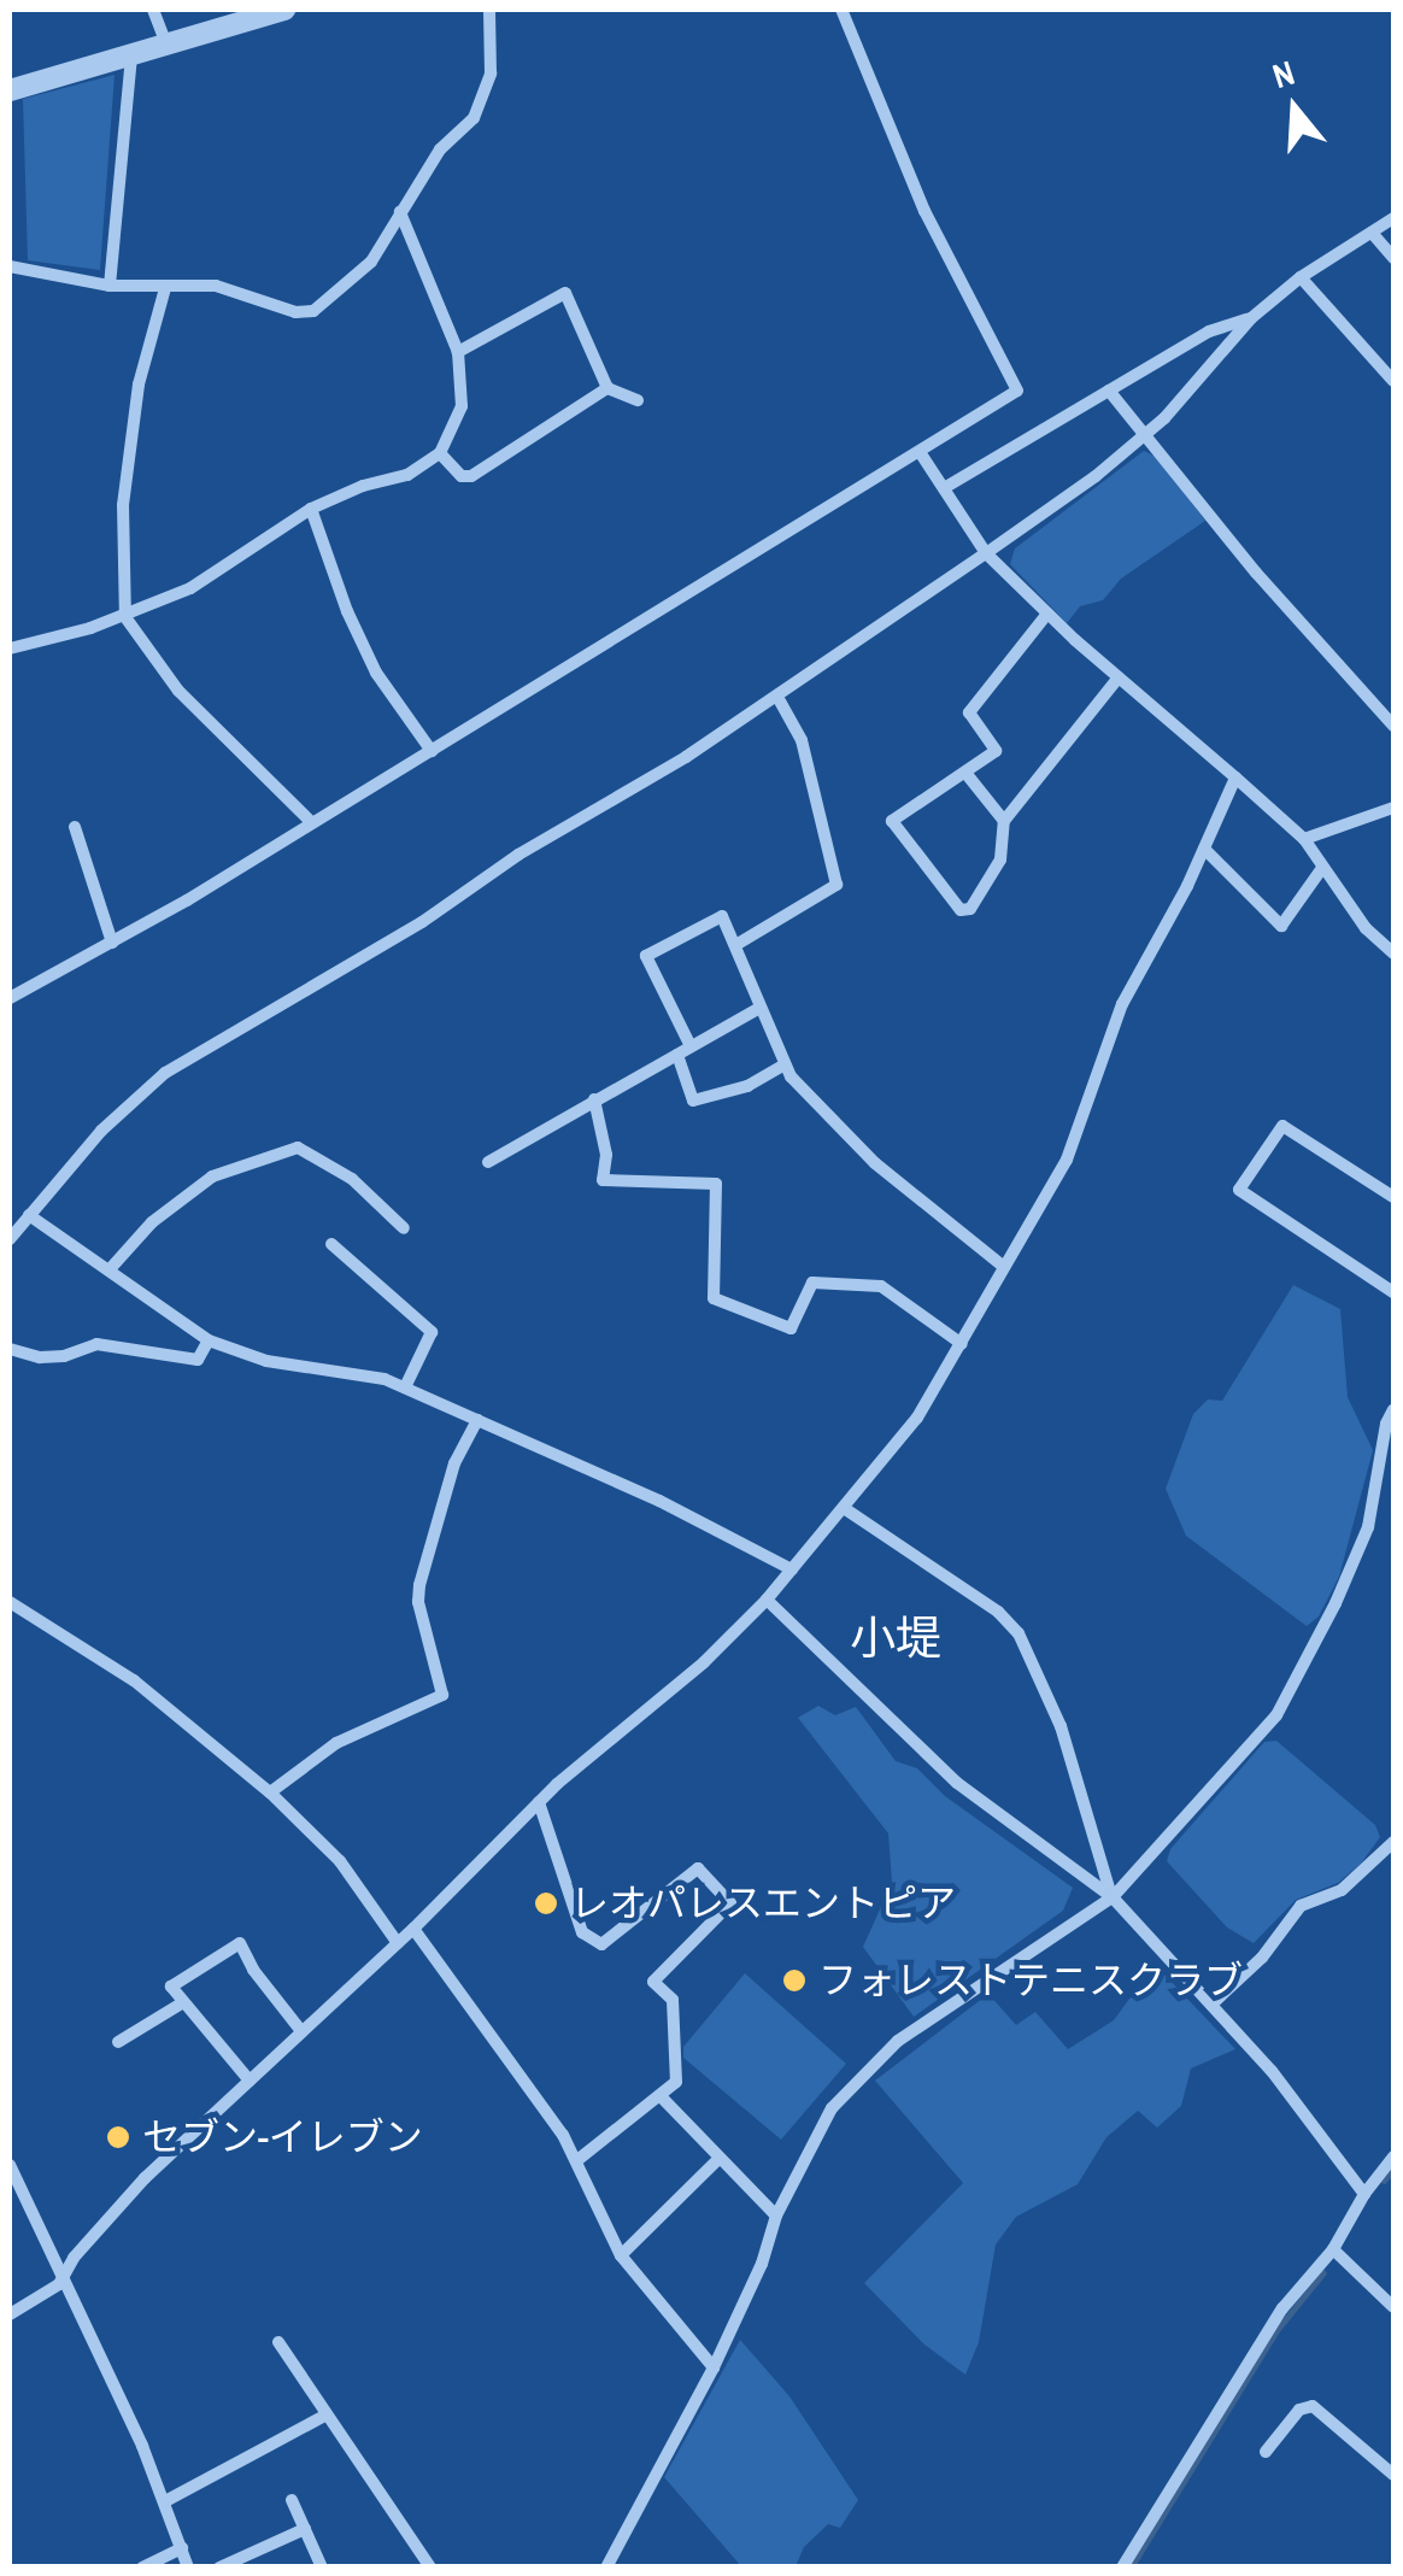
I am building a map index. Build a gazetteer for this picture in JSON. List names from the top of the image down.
{
  "districts": ["小堤"],
  "places": ["レオパレスエントピア", "フォレストテニスクラブ", "セブン-イレブン"],
  "north": "top"
}
